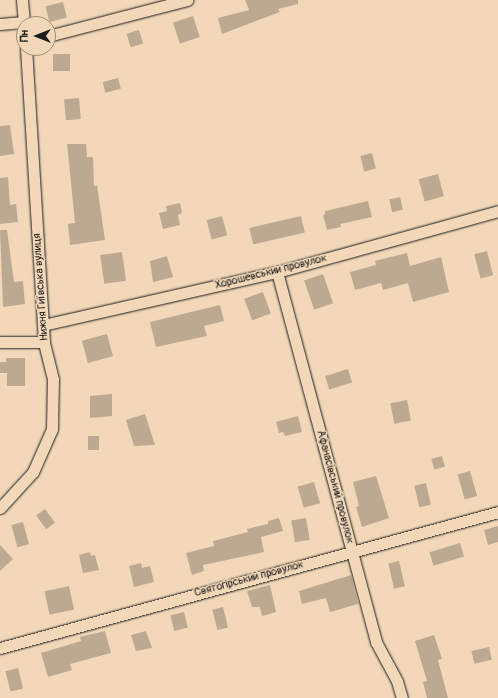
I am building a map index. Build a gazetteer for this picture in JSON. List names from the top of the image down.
{
  "streets": {
    "street": [
      "Хорошевський провулок",
      "Нижня Гиївська вулиця",
      "Афанасівський провулок",
      "Святогірський провулок"
    ]
  },
  "crossings": [
    ["Хорошевський провулок", "Нижня Гиївська вулиця"],
    ["Хорошевський провулок", "Афанасівський провулок"],
    ["Афанасівський провулок", "Святогірський провулок"]
  ],
  "north": "left"
}
